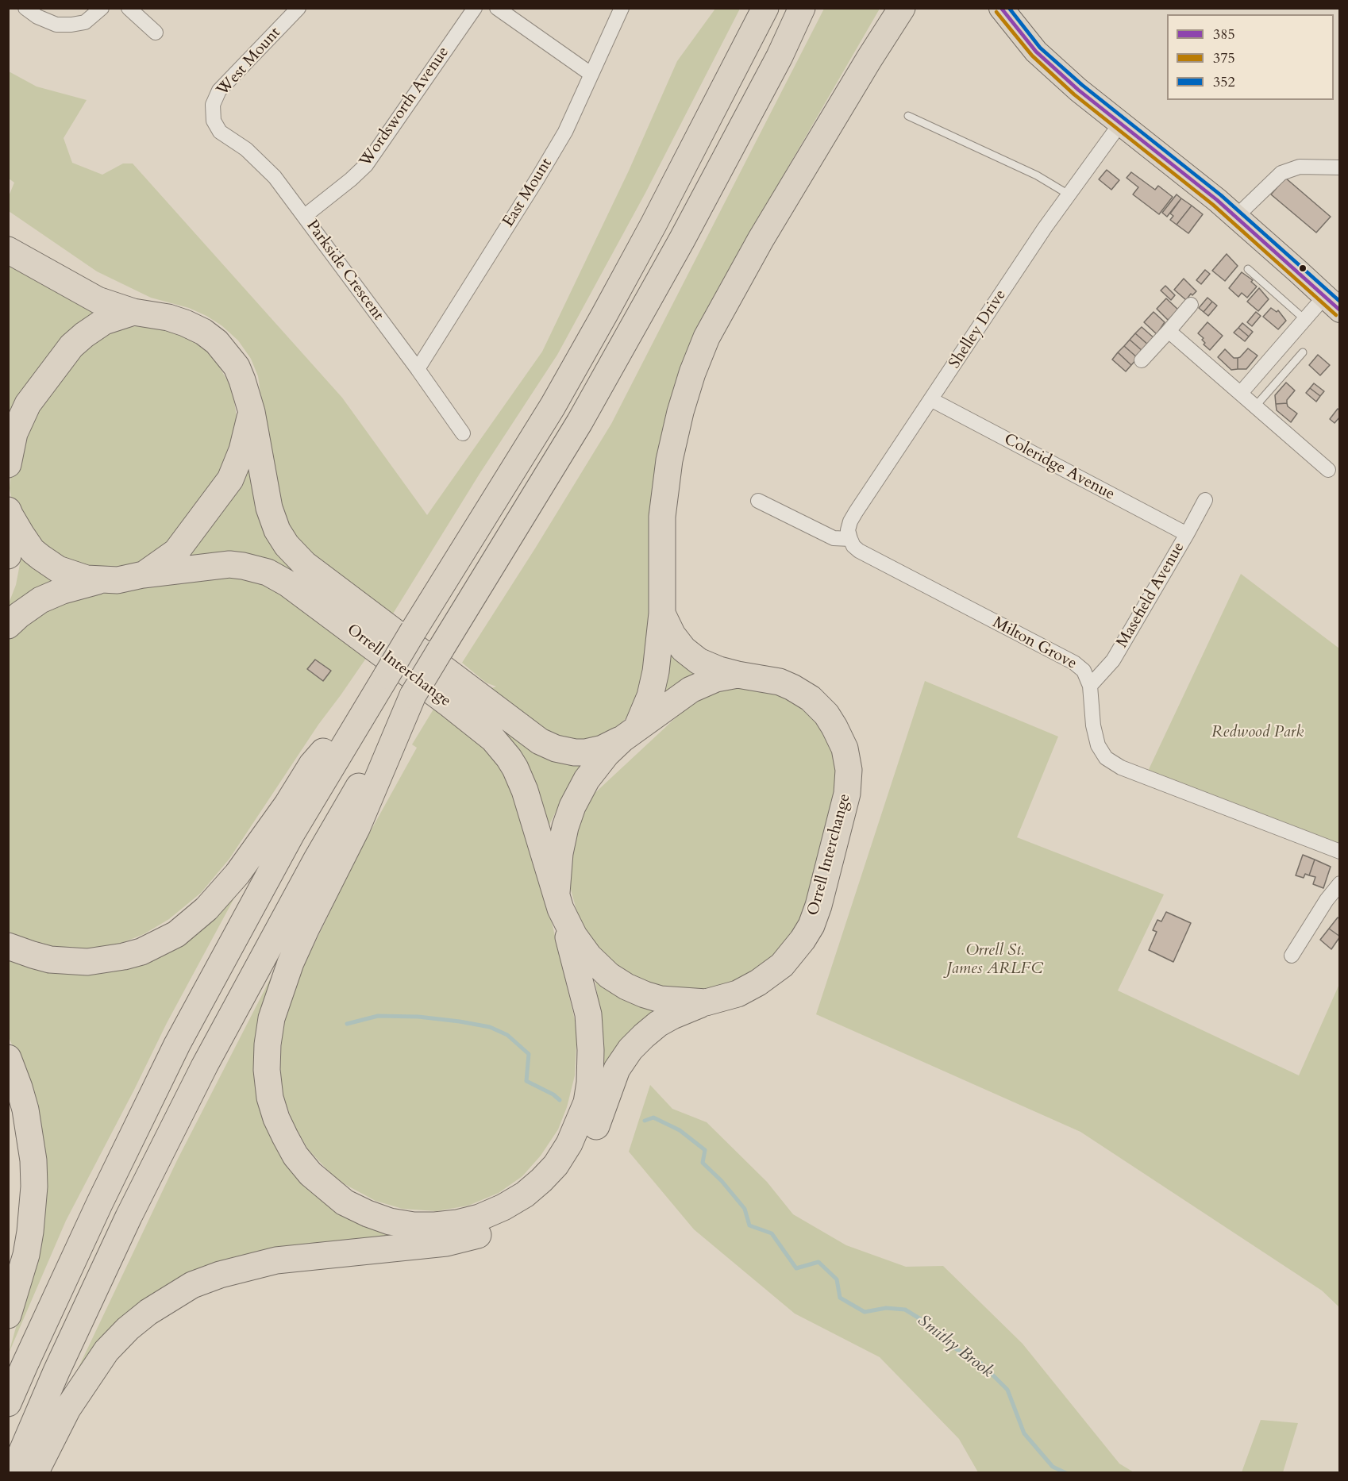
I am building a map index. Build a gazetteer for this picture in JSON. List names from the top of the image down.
{
  "streets": {
    "highway": ["Orrell Interchange"],
    "street": [
      "West Mount",
      "Wordsworth Avenue",
      "East Mount",
      "Parkside Crescent",
      "Shelley Drive",
      "Coleridge Avenue",
      "Masefield Avenue",
      "Milton Grove"
    ]
  },
  "crossings": [
    ["West Mount", "Parkside Crescent"],
    ["Wordsworth Avenue", "Parkside Crescent"],
    ["East Mount", "Parkside Crescent"],
    ["Shelley Drive", "Coleridge Avenue"],
    ["Shelley Drive", "Milton Grove"],
    ["Coleridge Avenue", "Masefield Avenue"],
    ["Masefield Avenue", "Milton Grove"]
  ],
  "water": ["Smithy Brook"],
  "parks": ["Redwood Park", "Orrell St. James ARLFC"],
  "lines": ["transit line 385", "transit line 352", "transit line 375"],
  "legend": ["385", "375", "352"]
}
